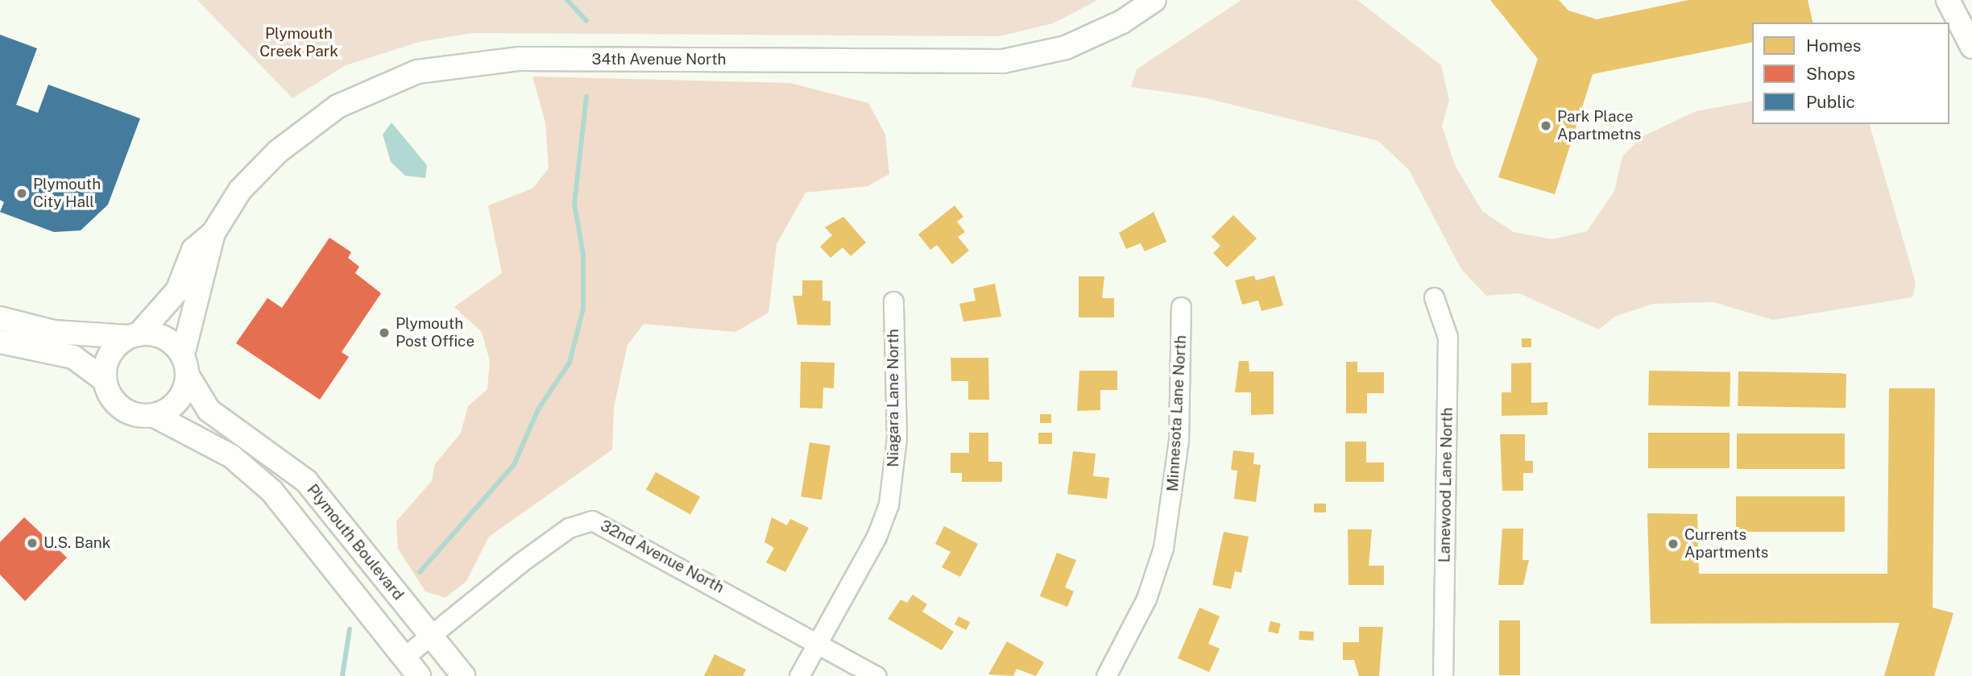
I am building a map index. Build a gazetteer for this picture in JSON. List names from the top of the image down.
{
  "streets": {
    "street": [
      "34th Avenue North",
      "Niagara Lane North",
      "Minnesota Lane North",
      "Lanewood Lane North",
      "Plymouth Boulevard",
      "32nd Avenue North"
    ]
  },
  "crossings": [
    ["34th Avenue North", "Plymouth Boulevard"],
    ["Niagara Lane North", "32nd Avenue North"],
    ["Plymouth Boulevard", "32nd Avenue North"]
  ],
  "parks": ["Plymouth Creek Park"],
  "places": [
    "Park Place Apartmetns",
    "Plymouth City Hall",
    "Plymouth Post Office",
    "U.S. Bank",
    "Currents Apartments"
  ],
  "legend": ["Homes", "Shops", "Public"]
}
